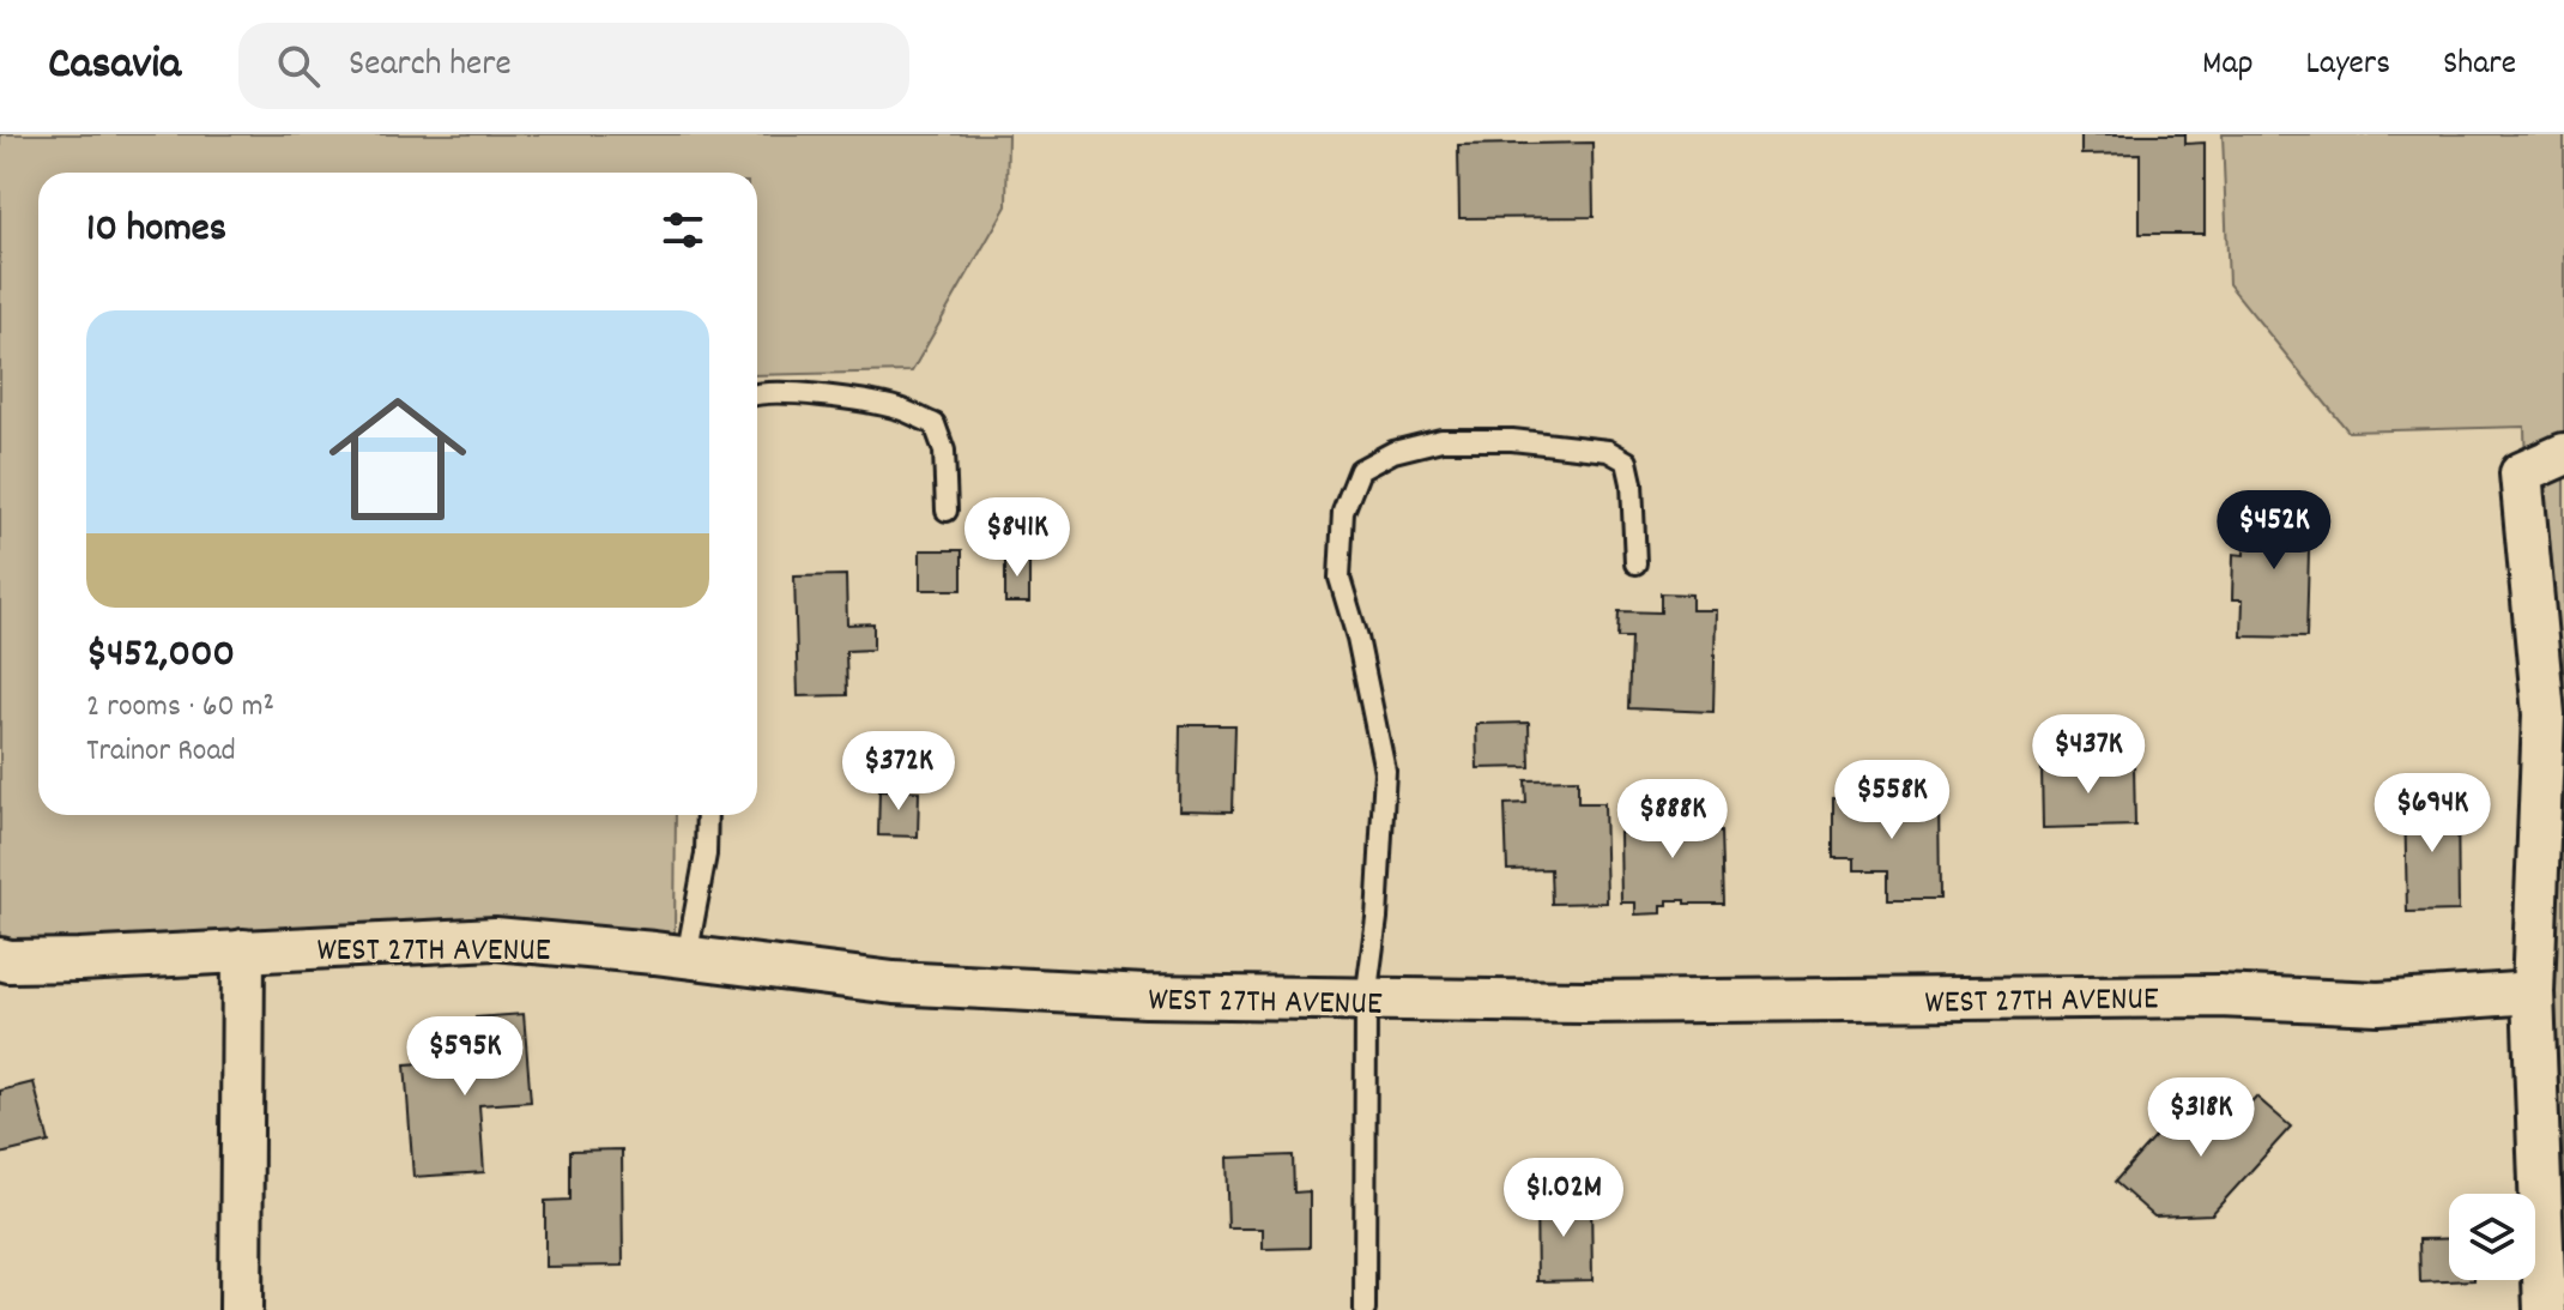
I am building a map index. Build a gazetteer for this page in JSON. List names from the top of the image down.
{
  "streets": {
    "street": ["WEST 27TH AVENUE"]
  },
  "page": {
    "header": "Casavia",
    "search": "Search here",
    "nav": ["Map", "Layers", "Share"],
    "heading": "10 homes",
    "list": [
      {
        "name": "$452,000",
        "note": "2 rooms · 60 m² · Trainor Road"
      }
    ],
    "price": [
      "$452K",
      "$841K",
      "$437K",
      "$372K",
      "$558K",
      "$694K",
      "$888K",
      "$595K",
      "$318K",
      "$1.02M"
    ]
  }
}
